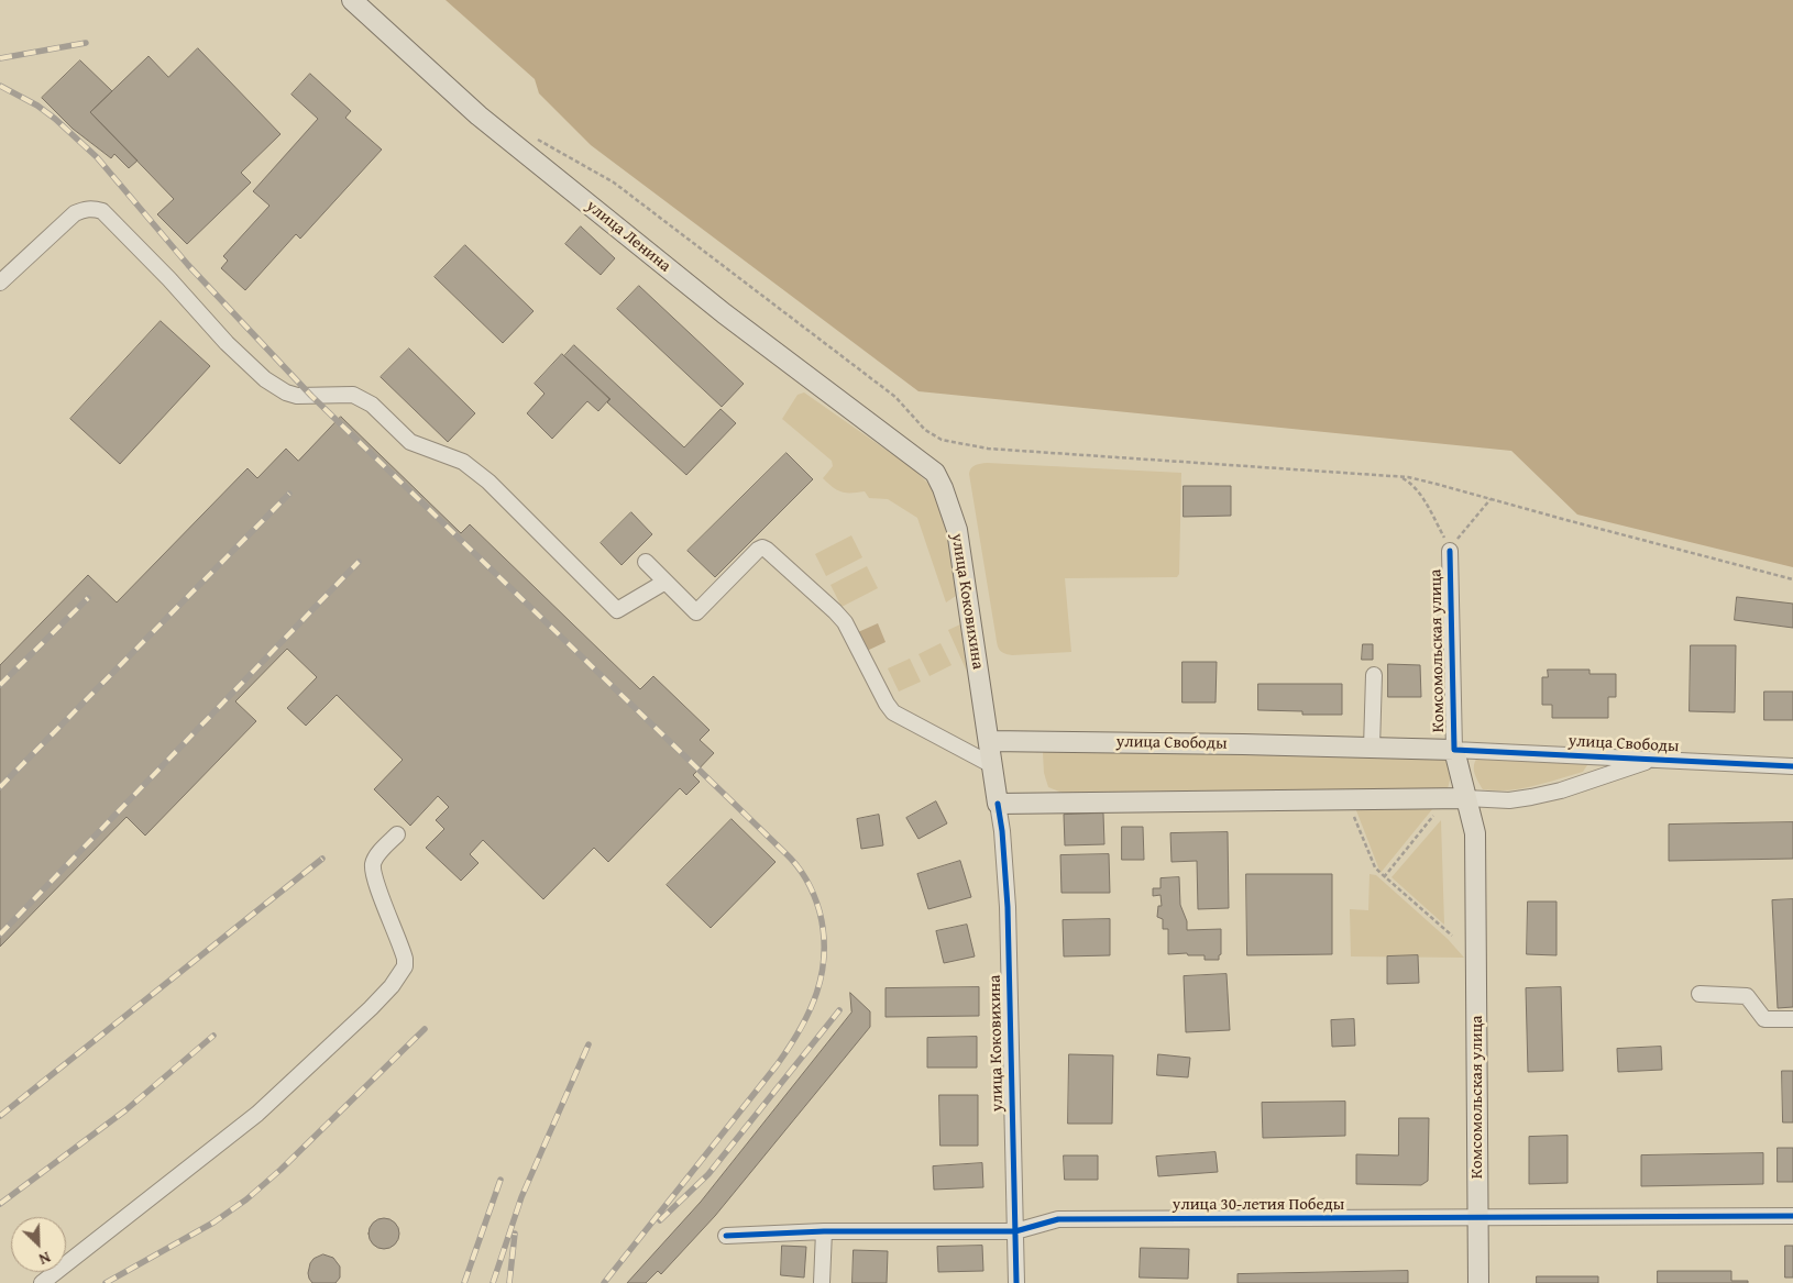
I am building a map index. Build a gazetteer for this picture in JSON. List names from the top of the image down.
{
  "streets": {
    "main road": [
      "улица Ленина",
      "улица Коковихина",
      "Комсомольская улица",
      "улица Свободы"
    ],
    "street": ["улица 30-летия Победы"]
  },
  "crossings": [
    ["улица Ленина", "улица Коковихина"],
    ["улица Коковихина", "улица Свободы"],
    ["улица Коковихина", "улица 30-летия Победы"],
    ["Комсомольская улица", "улица Свободы"],
    ["Комсомольская улица", "улица 30-летия Победы"]
  ],
  "north": "bottom right"
}
